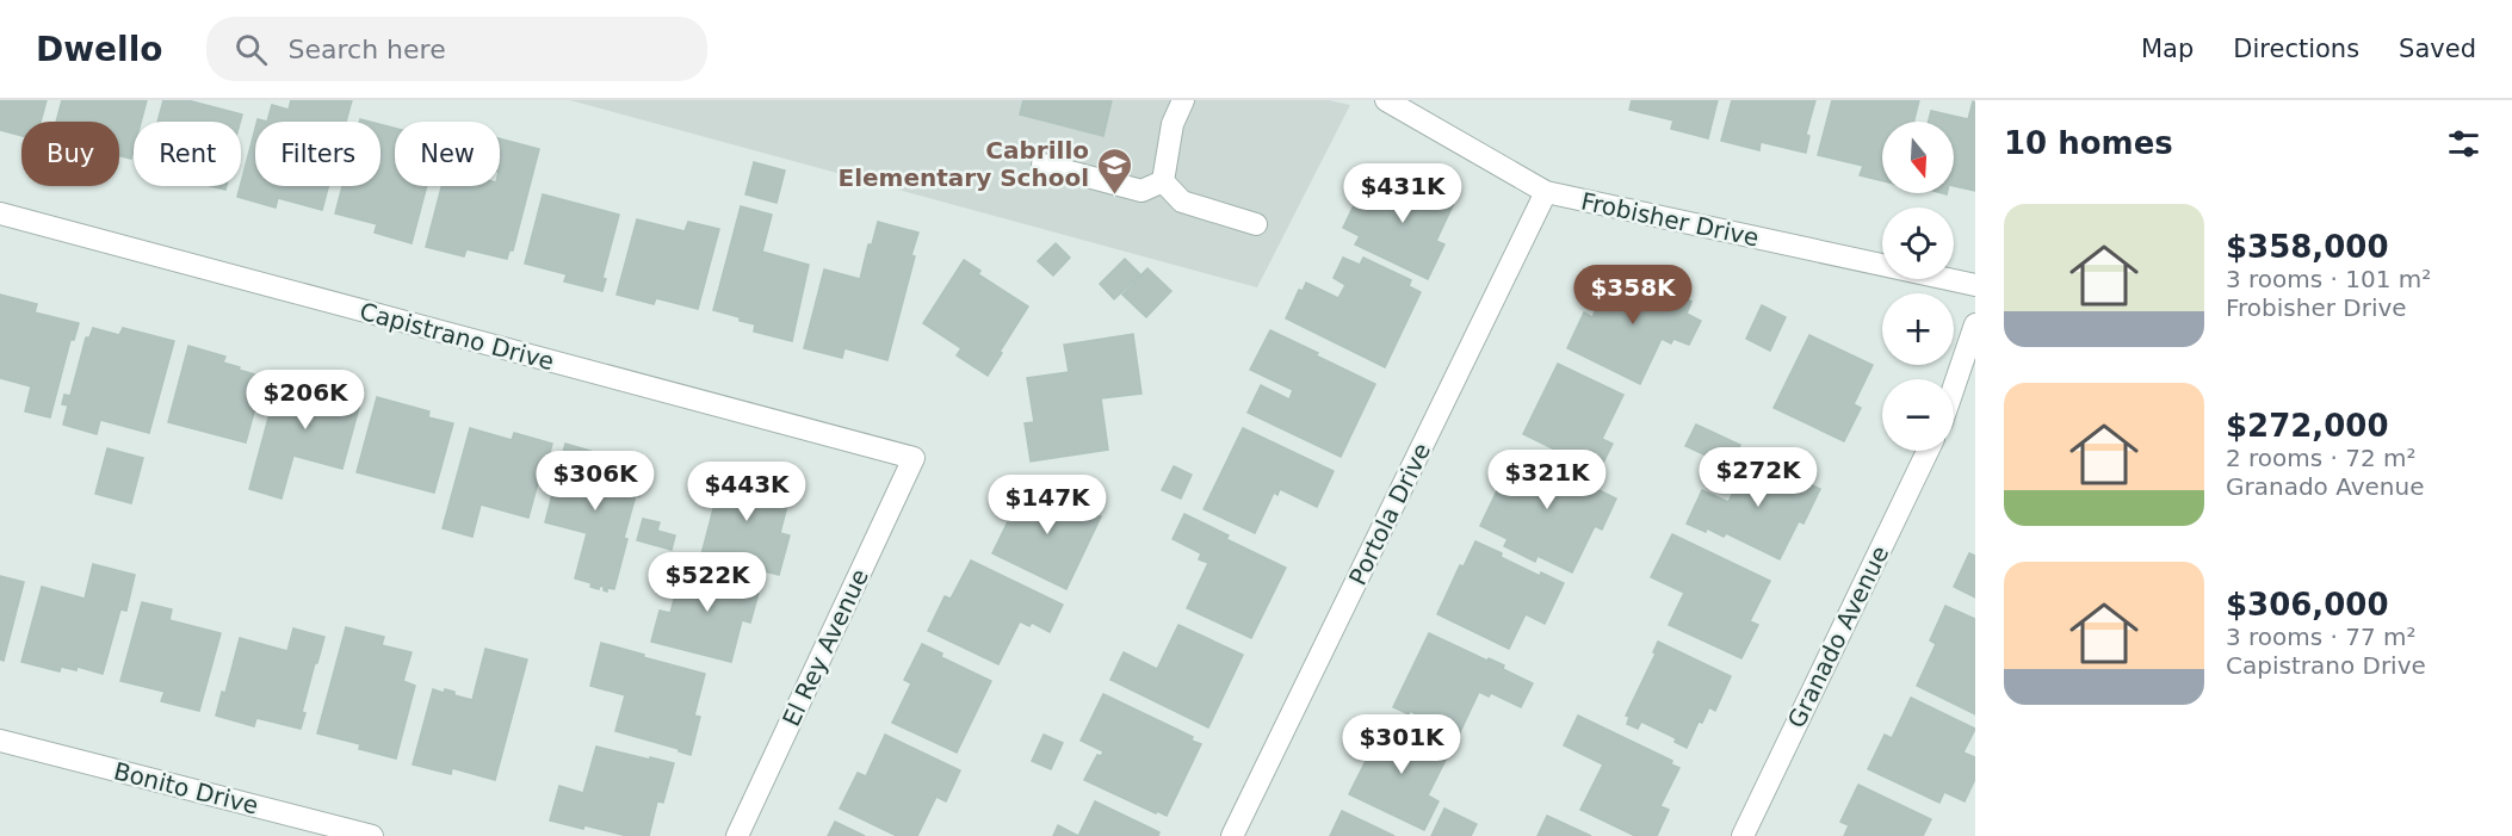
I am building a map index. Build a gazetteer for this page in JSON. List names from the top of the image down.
{
  "streets": {
    "street": [
      "Frobisher Drive",
      "Capistrano Drive",
      "Portola Drive",
      "Granado Avenue",
      "El Rey Avenue",
      "Bonito Drive"
    ]
  },
  "crossings": [
    ["Frobisher Drive", "Portola Drive"],
    ["Capistrano Drive", "El Rey Avenue"]
  ],
  "places": {
    "school or university": ["Cabrillo Elementary School"]
  },
  "north": "bottom",
  "page": {
    "header": "Dwello",
    "search": "Search here",
    "nav": ["Map", "Directions", "Saved"],
    "heading": "10 homes",
    "map_buttons": ["+", "−"],
    "chip": [
      "Buy",
      "Rent",
      "Filters",
      "New"
    ],
    "price": [
      "$431K",
      "$358K",
      "$206K",
      "$272K",
      "$321K",
      "$306K",
      "$443K",
      "$147K",
      "$522K",
      "$301K"
    ],
    "list": [
      {
        "name": "$358,000",
        "note": "3 rooms · 101 m² · Frobisher Drive"
      },
      {
        "name": "$272,000",
        "note": "2 rooms · 72 m² · Granado Avenue"
      },
      {
        "name": "$306,000",
        "note": "3 rooms · 77 m² · Capistrano Drive"
      }
    ]
  }
}
